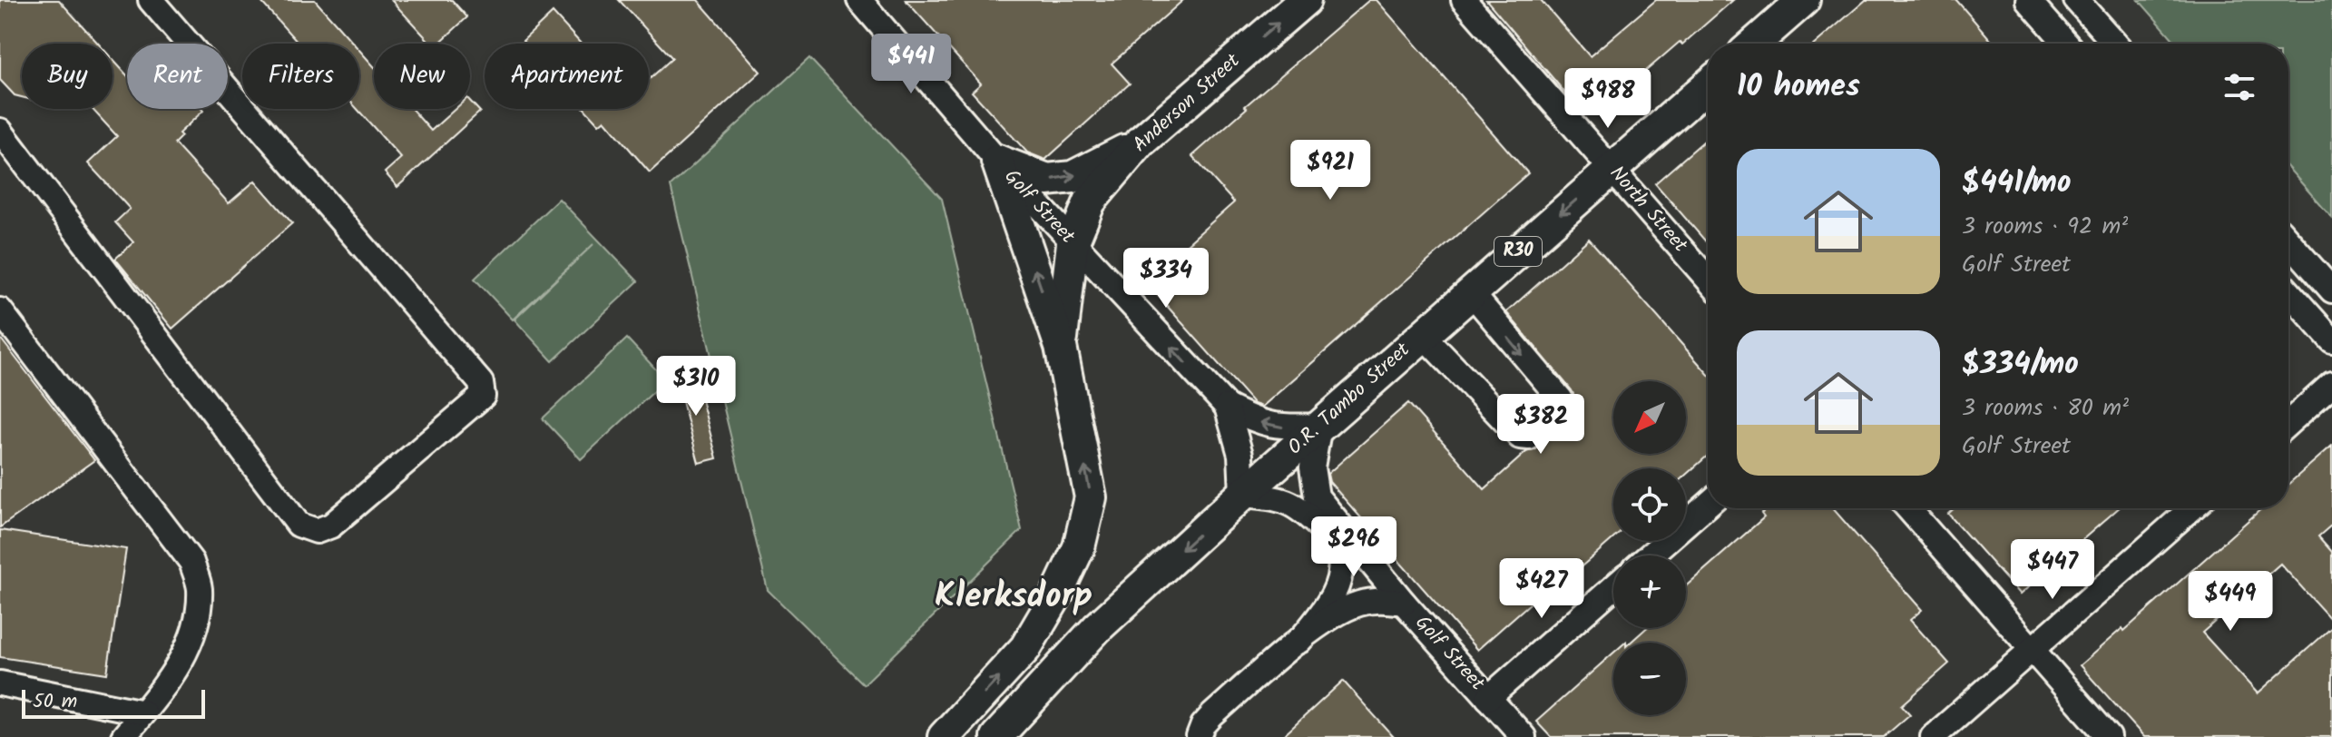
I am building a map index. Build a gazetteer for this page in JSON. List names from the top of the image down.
{
  "streets": {
    "main road": ["Anderson Street", "R30", "O.R. Tambo Street"],
    "street": ["Golf Street", "North Street"]
  },
  "crossings": [
    ["Anderson Street", "Golf Street"],
    ["Golf Street", "O.R. Tambo Street"],
    ["North Street", "O.R. Tambo Street"]
  ],
  "one_way": ["Anderson Street", "O.R. Tambo Street"],
  "districts": ["Klerksdorp"],
  "scale_bar": "50 m",
  "north": "bottom left",
  "page": {
    "price": [
      "$441",
      "$988",
      "$921",
      "$334",
      "$310",
      "$382",
      "$296",
      "$447",
      "$427",
      "$449"
    ],
    "chip": [
      "Buy",
      "Rent",
      "Filters",
      "New",
      "Apartment"
    ],
    "heading": "10 homes",
    "list": [
      {
        "name": "$441/mo",
        "note": "3 rooms · 92 m² · Golf Street"
      },
      {
        "name": "$334/mo",
        "note": "3 rooms · 80 m² · Golf Street"
      }
    ],
    "map_buttons": ["+", "−"],
    "scale": "50 m"
  }
}
